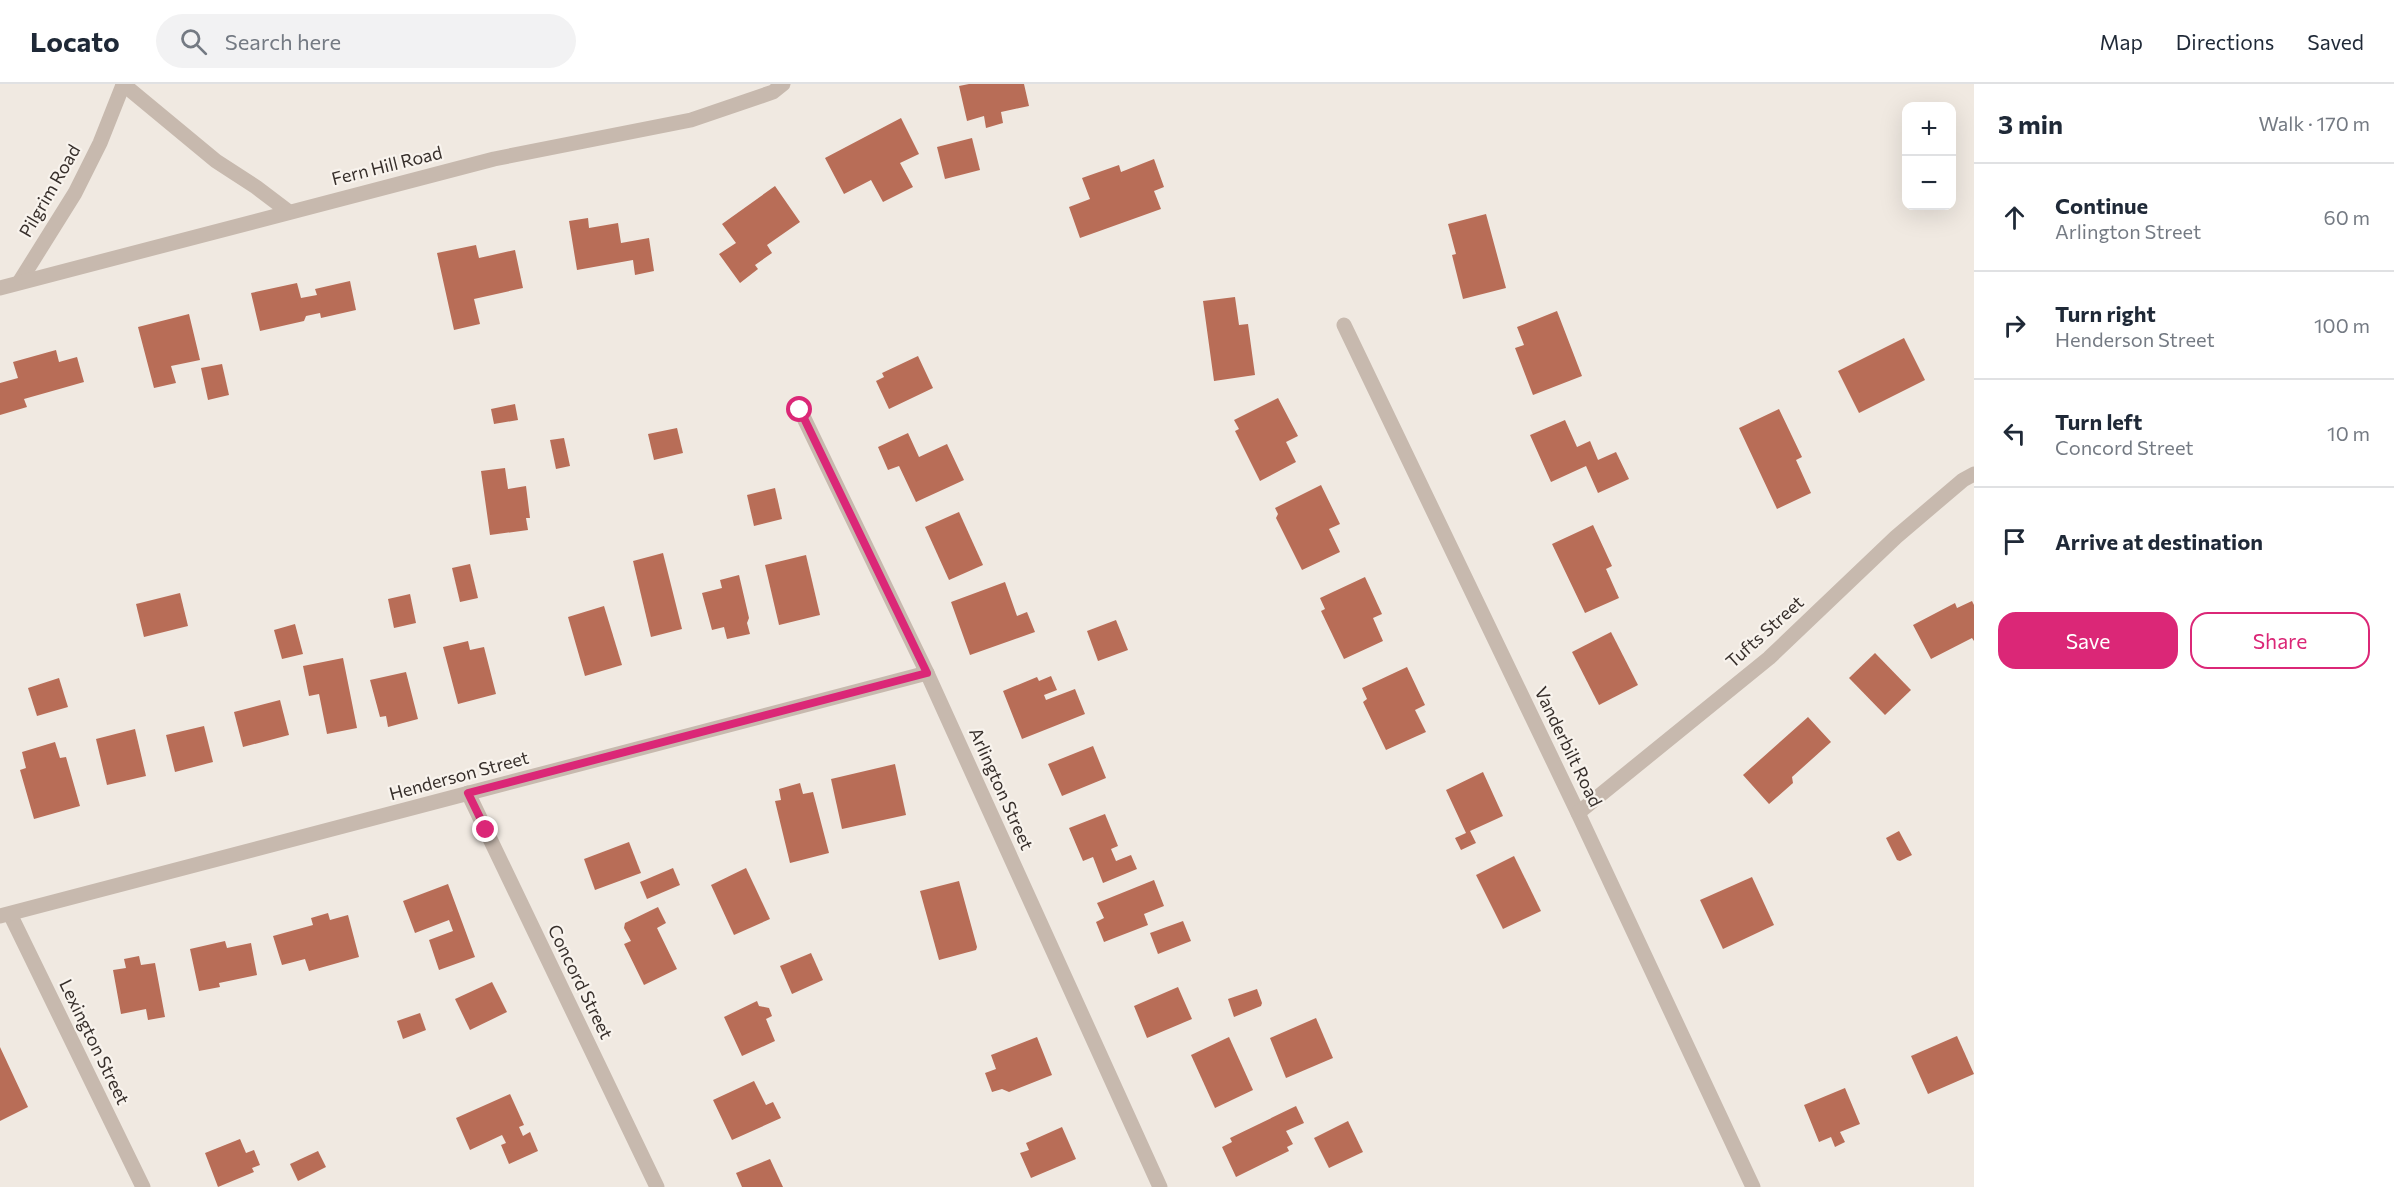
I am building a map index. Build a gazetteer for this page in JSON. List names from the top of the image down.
{
  "streets": {
    "street": [
      "Fern Hill Road",
      "Pilgrim Road",
      "Tufts Street",
      "Vanderbilt Road",
      "Henderson Street",
      "Arlington Street",
      "Concord Street",
      "Lexington Street"
    ]
  },
  "crossings": [
    ["Fern Hill Road", "Pilgrim Road"],
    ["Tufts Street", "Vanderbilt Road"],
    ["Henderson Street", "Arlington Street"],
    ["Henderson Street", "Concord Street"],
    ["Henderson Street", "Lexington Street"]
  ],
  "page": {
    "header": "Locato",
    "search": "Search here",
    "nav": ["Map", "Directions", "Saved"],
    "heading": ["3 min", "Walk · 170 m"],
    "map_buttons": ["+", "−"],
    "list": [
      ["Continue", "Arlington Street", "60 m"],
      ["Turn right", "Henderson Street", "100 m"],
      ["Turn left", "Concord Street", "10 m"],
      "Arrive at destination"
    ],
    "buttons": ["Save", "Share"]
  }
}
